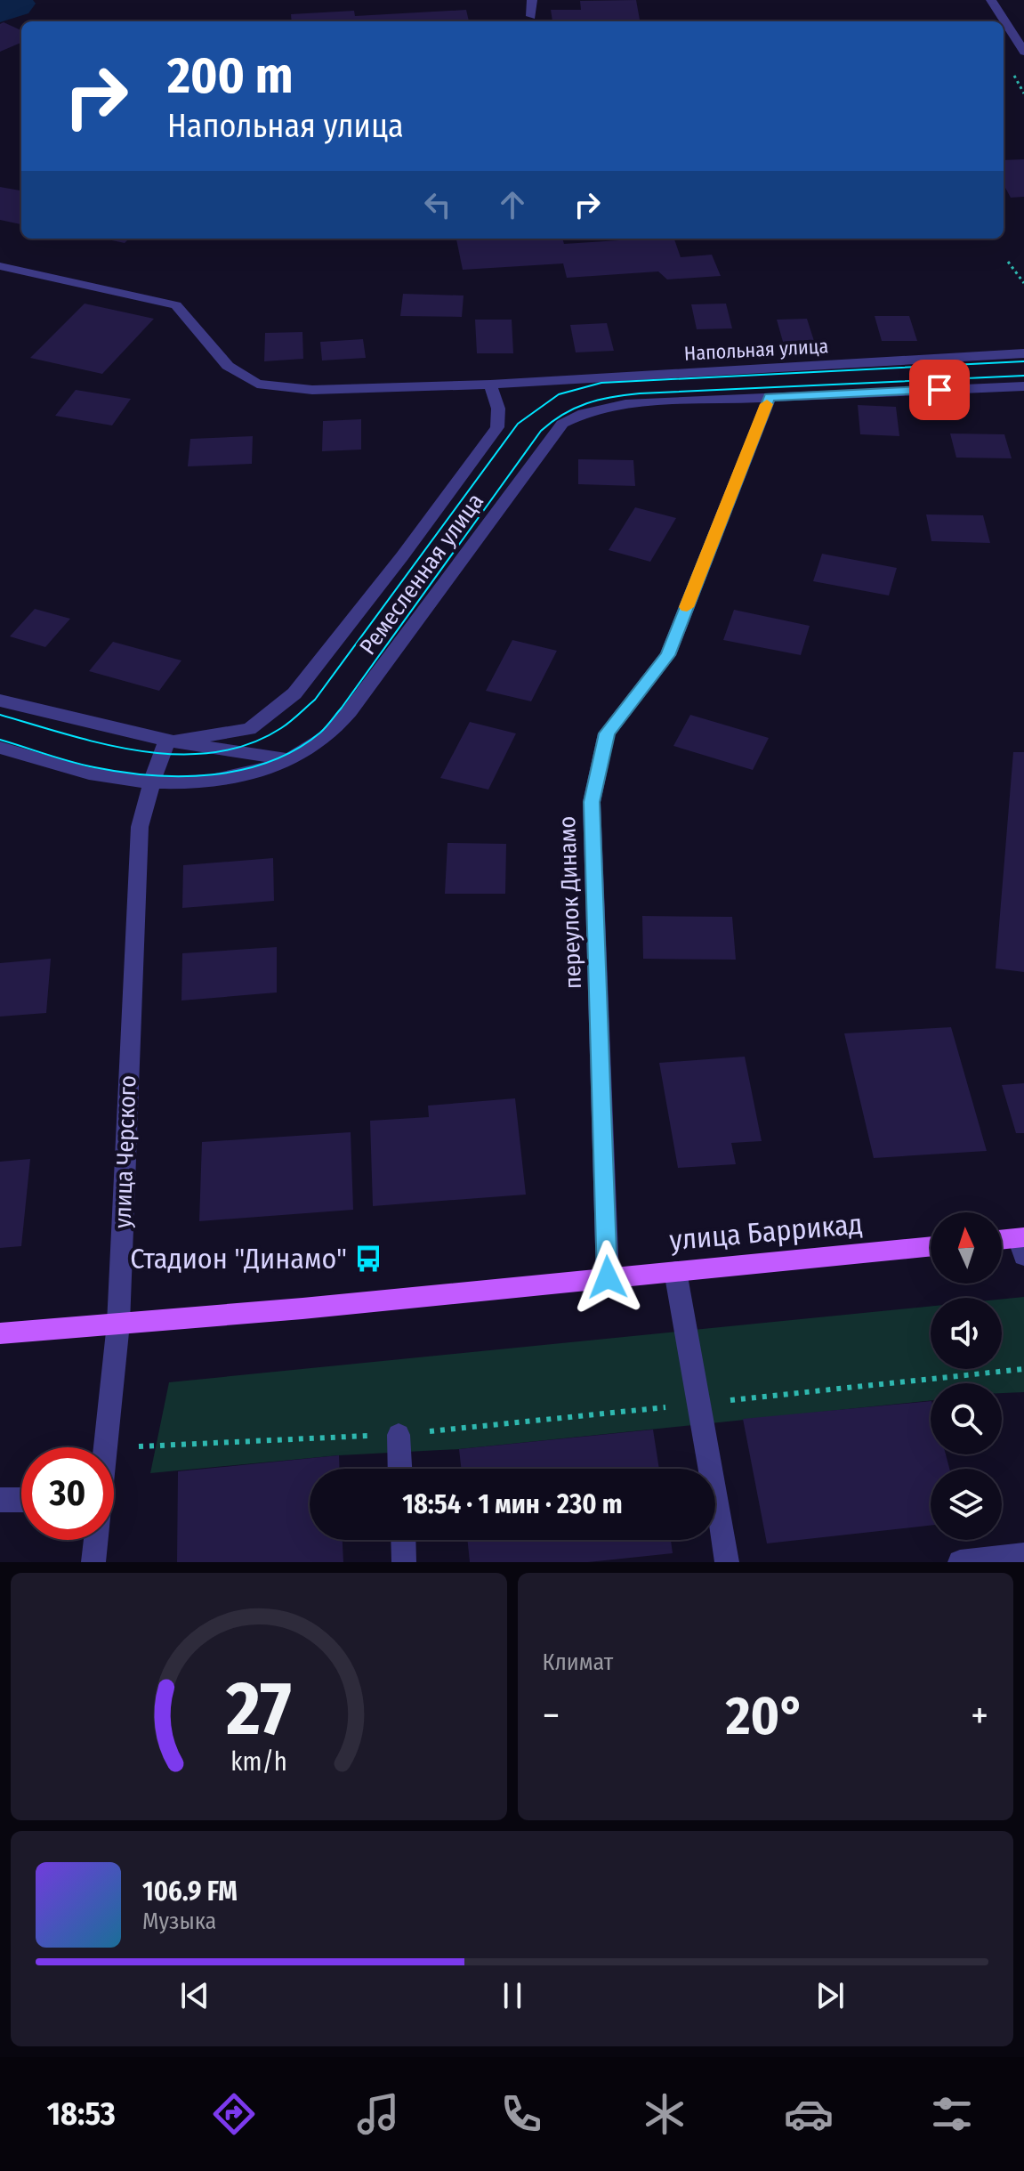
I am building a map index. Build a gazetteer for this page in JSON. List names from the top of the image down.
{
  "streets": {
    "main road": ["улица Баррикад"],
    "street": [
      "Напольная улица",
      "Ремесленная улица",
      "переулок Динамо",
      "улица Черского"
    ]
  },
  "crossings": [
    ["Ремесленная улица", "переулок Динамо"],
    ["Ремесленная улица", "улица Черского"],
    ["переулок Динамо", "улица Баррикад"],
    ["улица Черского", "улица Баррикад"]
  ],
  "places": {
    "bus stop": ["Стадион \"Динамо\""]
  },
  "north": "top",
  "page": {
    "turn": ["200 m", "Напольная улица"],
    "limit": "30",
    "trip": "18:54 · 1 мин · 230 m",
    "tile": "Климат",
    "heat": ["−", "20°", "+"],
    "song": ["106.9 FM", "Музыка"],
    "tabs": "18:53",
    "gauge": ["27", "km/h"]
  }
}
